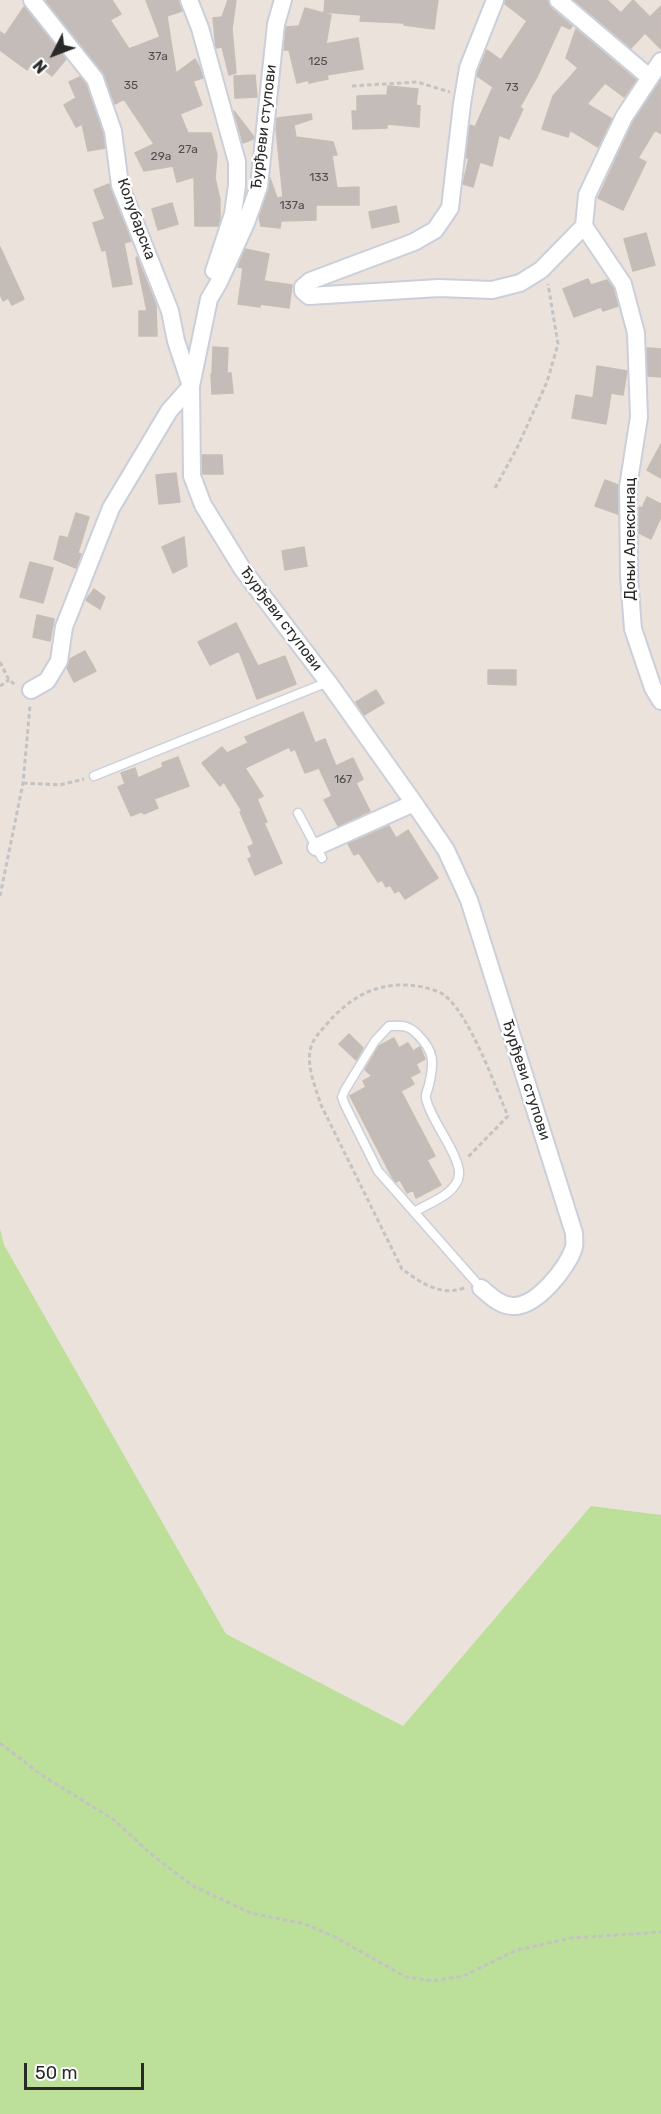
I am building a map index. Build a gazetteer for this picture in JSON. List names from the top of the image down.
{
  "streets": {
    "street": ["Ђурђеви ступови", "Колубарска", "Доњи Алексинац"]
  },
  "crossings": [
    ["Ђурђеви ступови", "Колубарска"]
  ],
  "house_numbers": [
    "37a",
    "125",
    "35",
    "73",
    "27a",
    "29a",
    "133",
    "137a",
    "167"
  ],
  "scale_bar": "50 m",
  "north": "bottom left"
}
